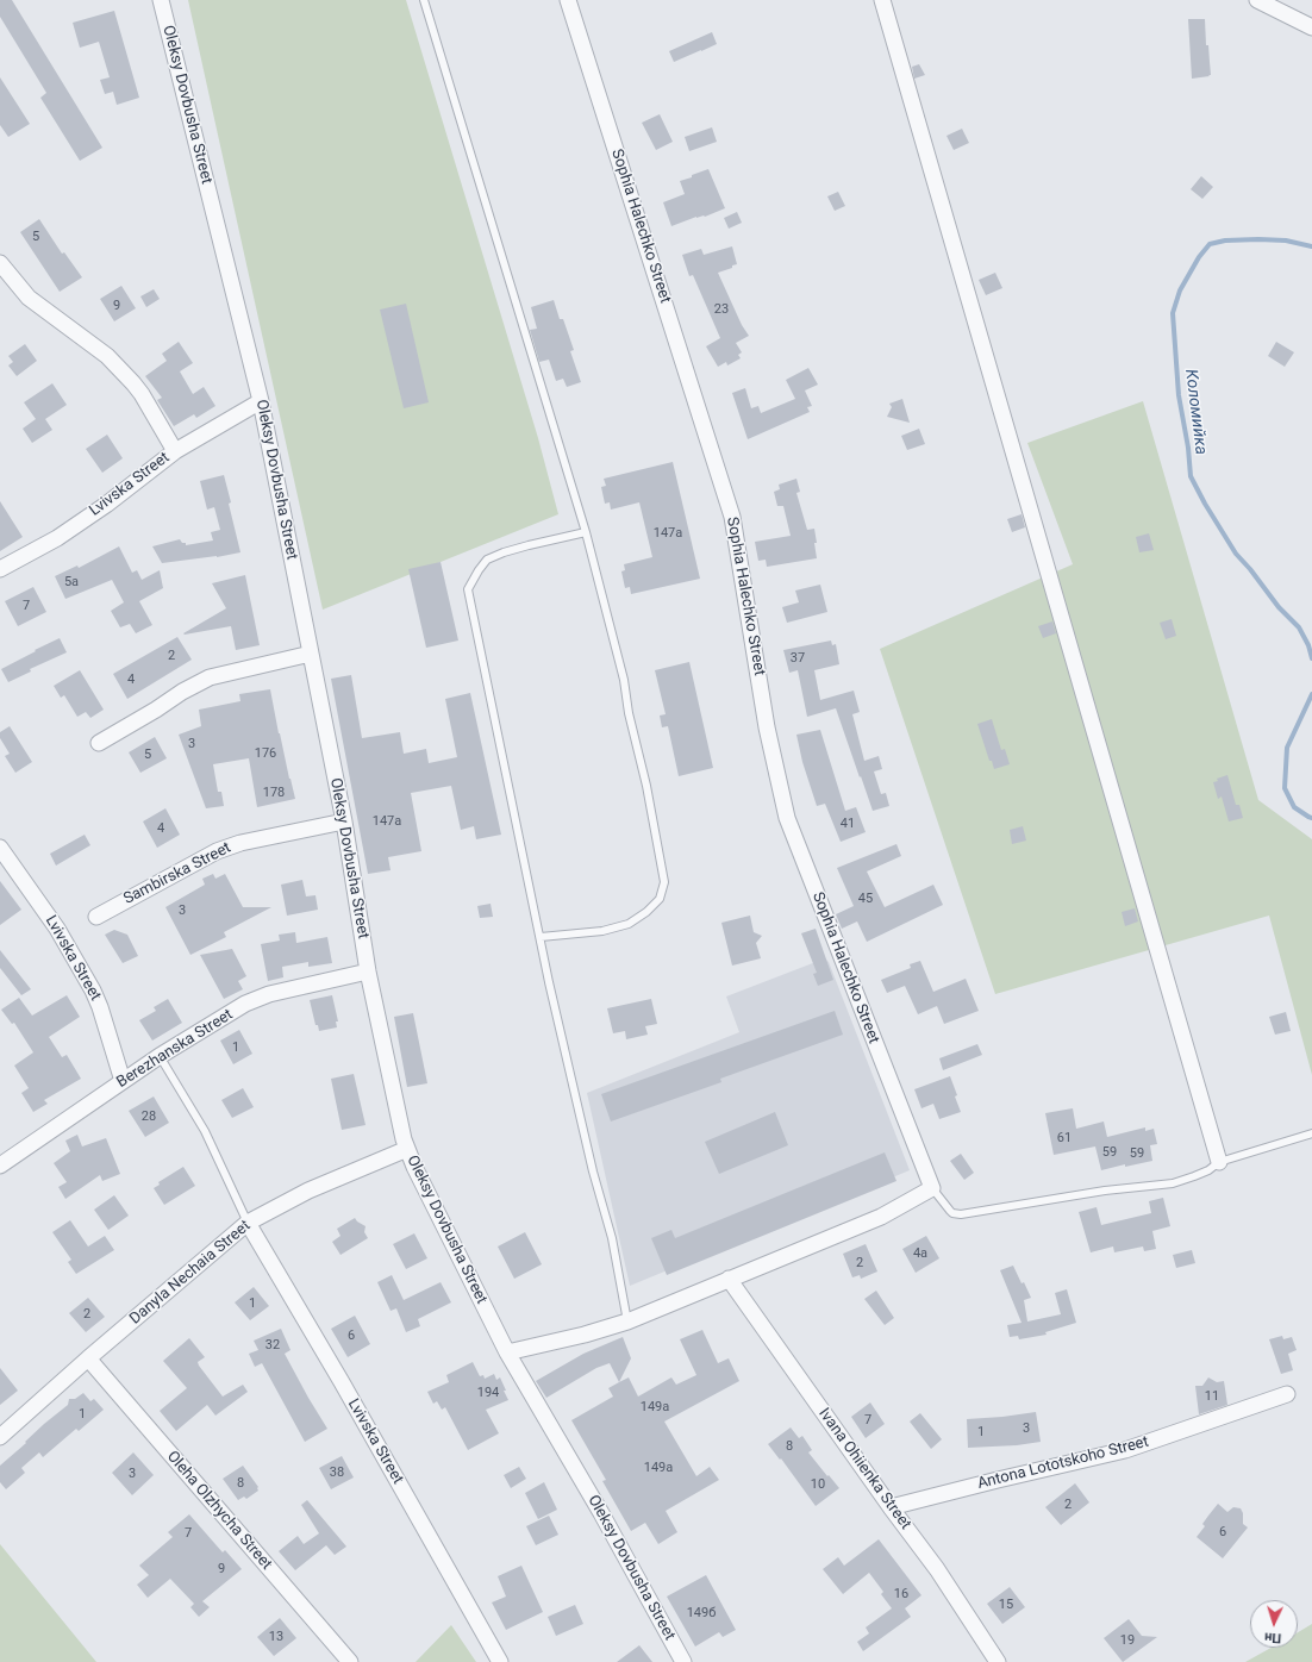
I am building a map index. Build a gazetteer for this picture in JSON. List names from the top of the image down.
{
  "streets": {
    "street": [
      "Oleksy Dovbusha Street",
      "Sophia Halechko Street",
      "Lvivska Street",
      "Sambirska Street",
      "Berezhanska Street",
      "Danyla Nechaia Street",
      "Antona Lototskoho Street",
      "Ivana Ohiienka Street",
      "Oleha Olzhycha Street"
    ]
  },
  "crossings": [
    ["Oleksy Dovbusha Street", "Lvivska Street"],
    ["Oleksy Dovbusha Street", "Sambirska Street"],
    ["Oleksy Dovbusha Street", "Berezhanska Street"],
    ["Oleksy Dovbusha Street", "Danyla Nechaia Street"],
    ["Lvivska Street", "Berezhanska Street"],
    ["Lvivska Street", "Danyla Nechaia Street"],
    ["Danyla Nechaia Street", "Oleha Olzhycha Street"],
    ["Antona Lototskoho Street", "Ivana Ohiienka Street"]
  ],
  "water": ["Коломийка"],
  "house_numbers": [
    "5",
    "9",
    "23",
    "147а",
    "5а",
    "7",
    "2",
    "37",
    "4",
    "3",
    "176",
    "5",
    "178",
    "147а",
    "41",
    "4",
    "45",
    "3",
    "1",
    "28",
    "61",
    "59",
    "59",
    "4а",
    "2",
    "1",
    "2",
    "6",
    "32",
    "194",
    "11",
    "149а",
    "1",
    "7",
    "3",
    "1",
    "8",
    "149а",
    "38",
    "3",
    "8",
    "10",
    "2",
    "6",
    "7",
    "9",
    "16",
    "15",
    "149б",
    "13",
    "19"
  ],
  "north": "bottom"
}
